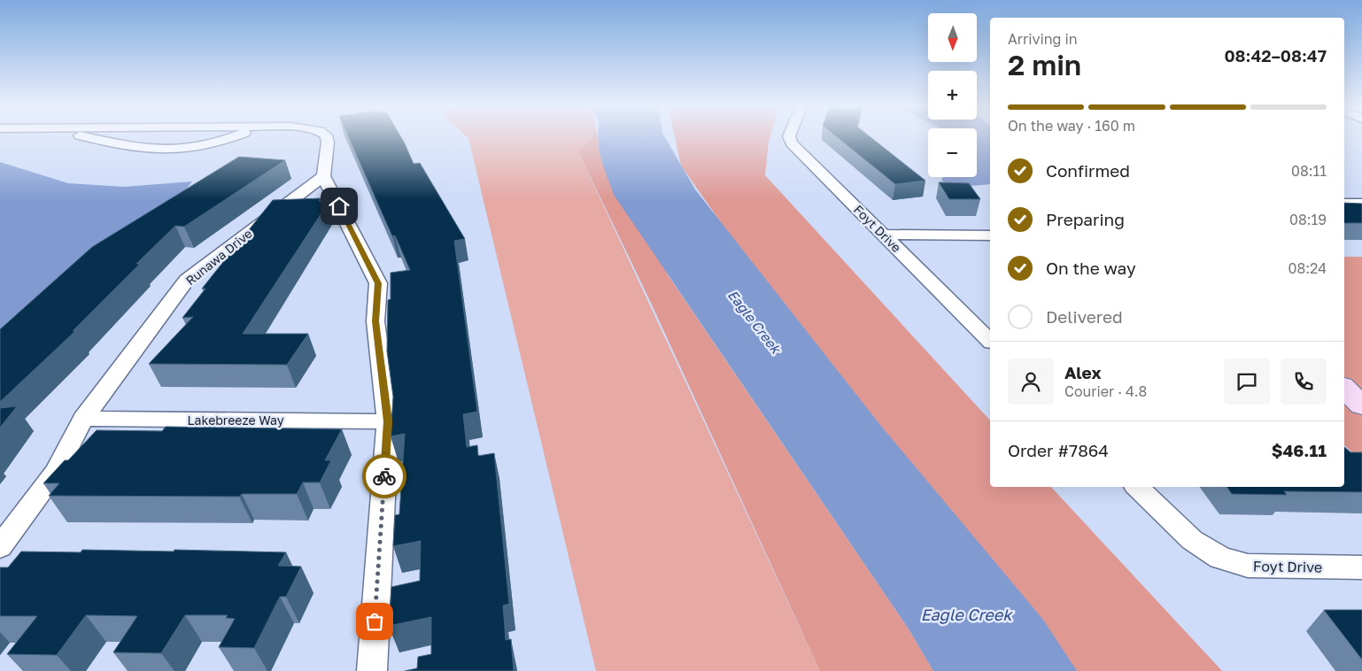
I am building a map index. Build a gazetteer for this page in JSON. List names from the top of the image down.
{
  "streets": {
    "street": ["Foyt Drive", "Runawa Drive", "Lakebreeze Way"]
  },
  "crossings": [
    ["Runawa Drive", "Lakebreeze Way"]
  ],
  "water": ["Eagle Creek"],
  "north": "bottom",
  "page": {
    "map_buttons": ["+", "−"],
    "heading": ["2 min", "Arriving in", "08:42–08:47"],
    "panel": [
      "Alex",
      "Courier · 4.8",
      "Order #7864",
      "$46.11"
    ],
    "bar": "On the way · 160 m",
    "list": [
      ["Confirmed", "08:11"],
      ["Preparing", "08:19"],
      ["On the way", "08:24"],
      "Delivered"
    ]
  }
}
